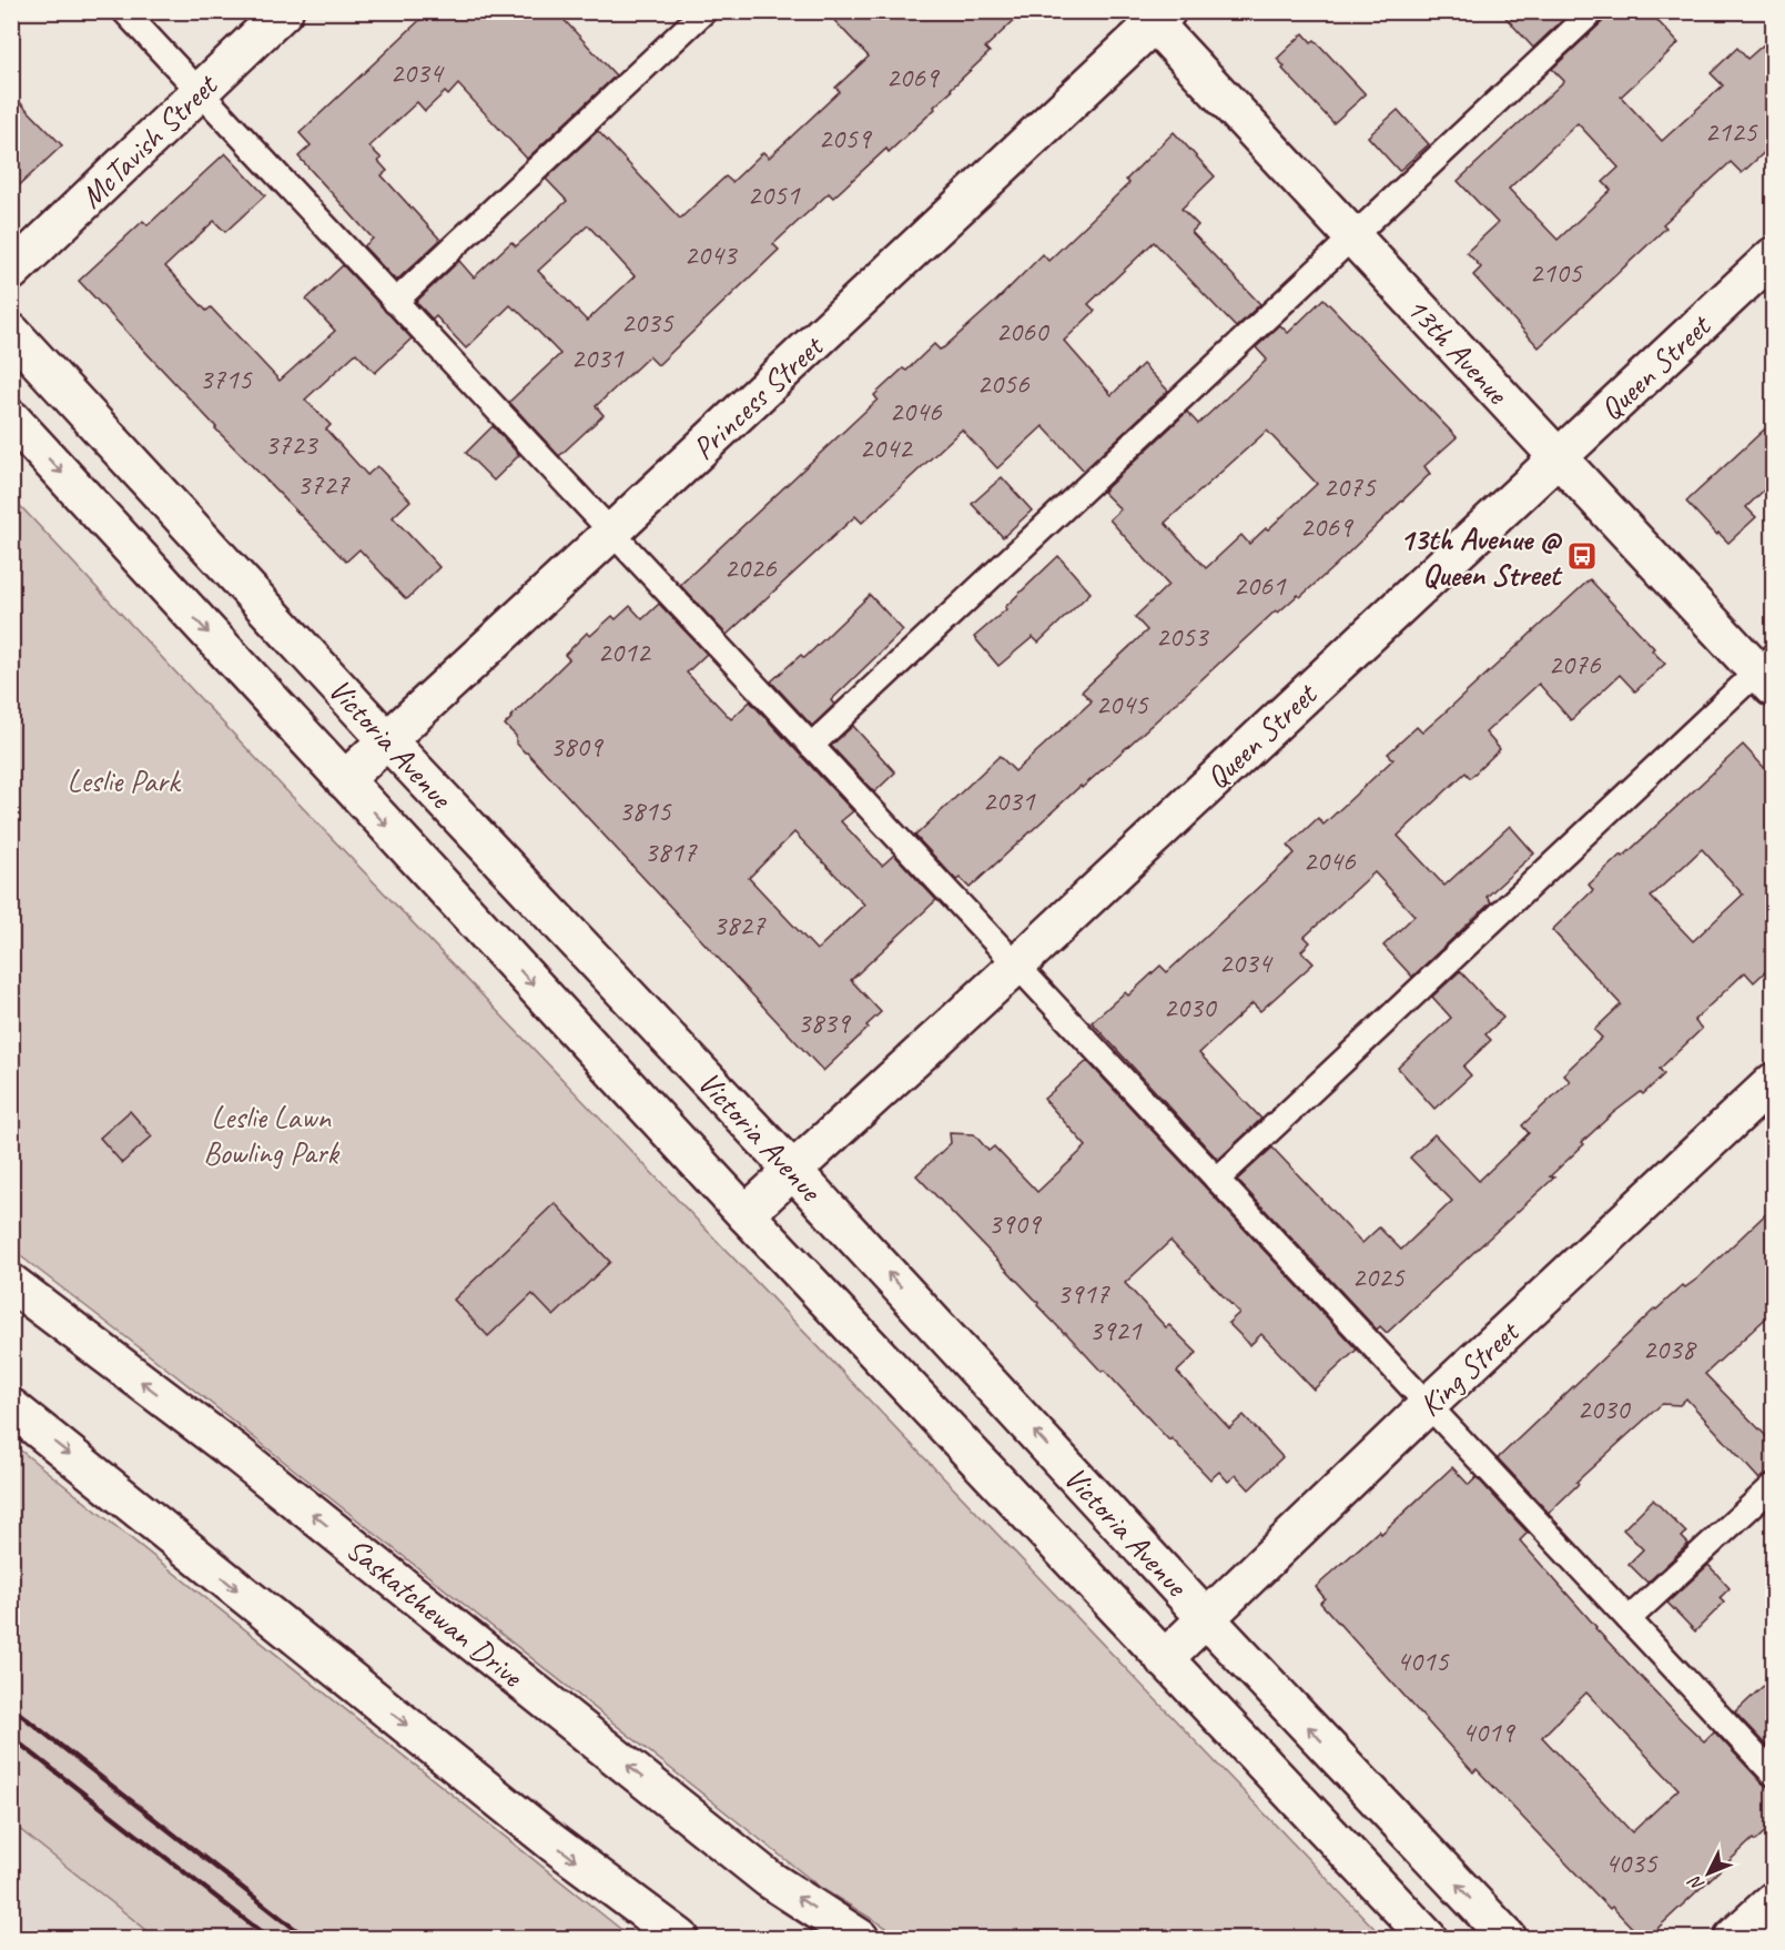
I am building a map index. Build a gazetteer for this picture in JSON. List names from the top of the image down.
{
  "streets": {
    "street": [
      "McTavish Street",
      "13th Avenue",
      "Queen Street",
      "Princess Street",
      "Victoria Avenue",
      "King Street",
      "Saskatchewan Drive"
    ]
  },
  "crossings": [
    ["13th Avenue", "Queen Street"],
    ["13th Avenue", "Princess Street"],
    ["Queen Street", "Victoria Avenue"],
    ["Princess Street", "Victoria Avenue"],
    ["Victoria Avenue", "King Street"]
  ],
  "parks": ["Leslie Park", "Leslie Lawn Bowling Park"],
  "places": {
    "bus stop": ["13th Avenue @ Queen Street"]
  },
  "house_numbers": [
    "2034",
    "2069",
    "2125",
    "2059",
    "2051",
    "2043",
    "2105",
    "2035",
    "2060",
    "2031",
    "3715",
    "2056",
    "2046",
    "3723",
    "2042",
    "3727",
    "2075",
    "2069",
    "2026",
    "2061",
    "2053",
    "2012",
    "2076",
    "2045",
    "3809",
    "2031",
    "3815",
    "3817",
    "2046",
    "3827",
    "2034",
    "2030",
    "3839",
    "3909",
    "2025",
    "3917",
    "3921",
    "2038",
    "2030",
    "4015",
    "4019",
    "4035"
  ],
  "north": "bottom left"
}
